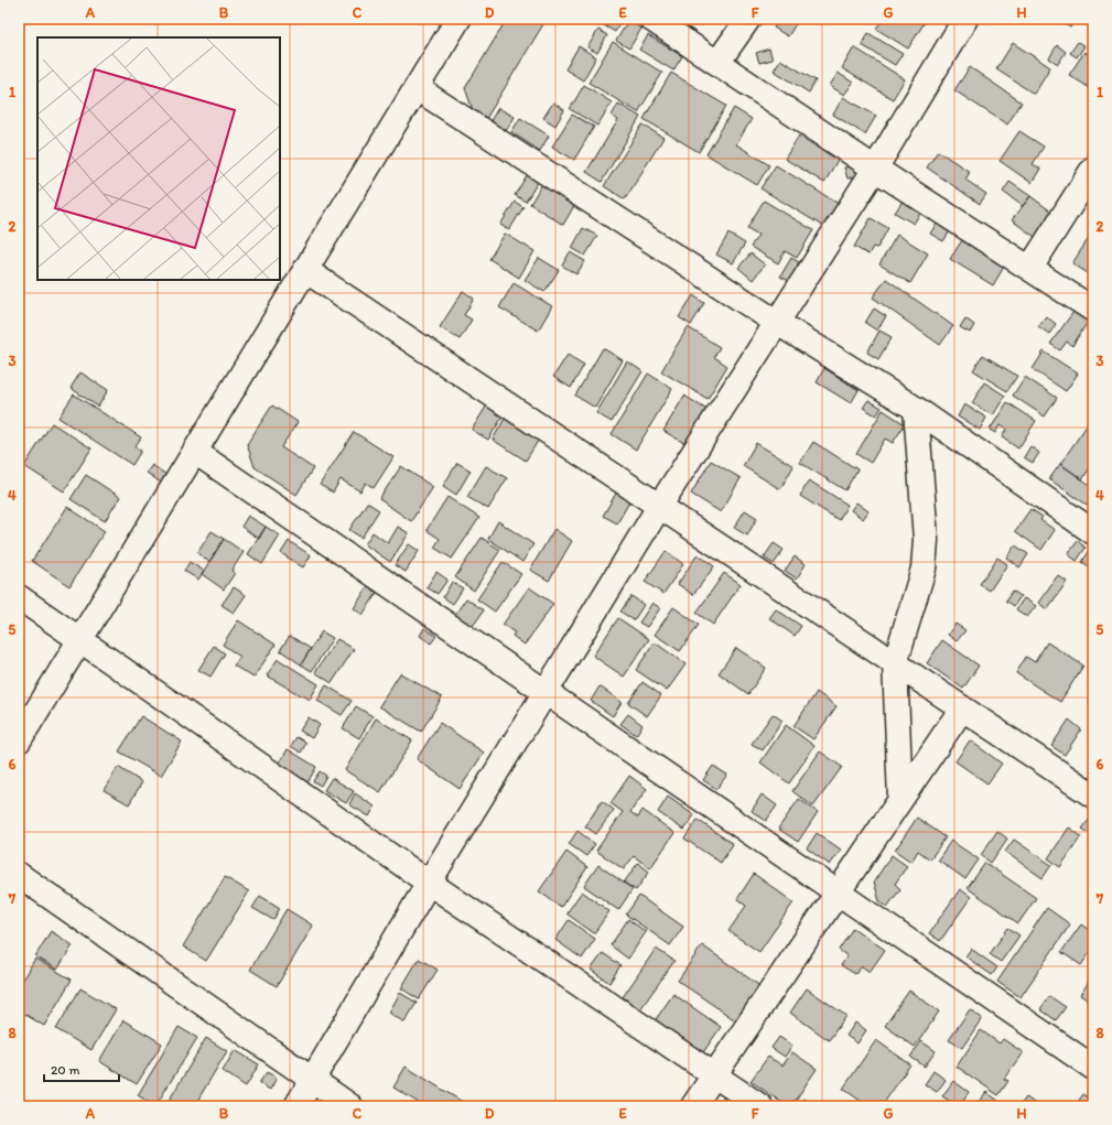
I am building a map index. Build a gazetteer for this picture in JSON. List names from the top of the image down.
{
  "scale_bar": "20 m",
  "grid": {
    "columns": [
      "A",
      "B",
      "C",
      "D",
      "E",
      "F",
      "G",
      "H"
    ],
    "rows": [
      "1",
      "2",
      "3",
      "4",
      "5",
      "6",
      "7",
      "8"
    ]
  }
}
